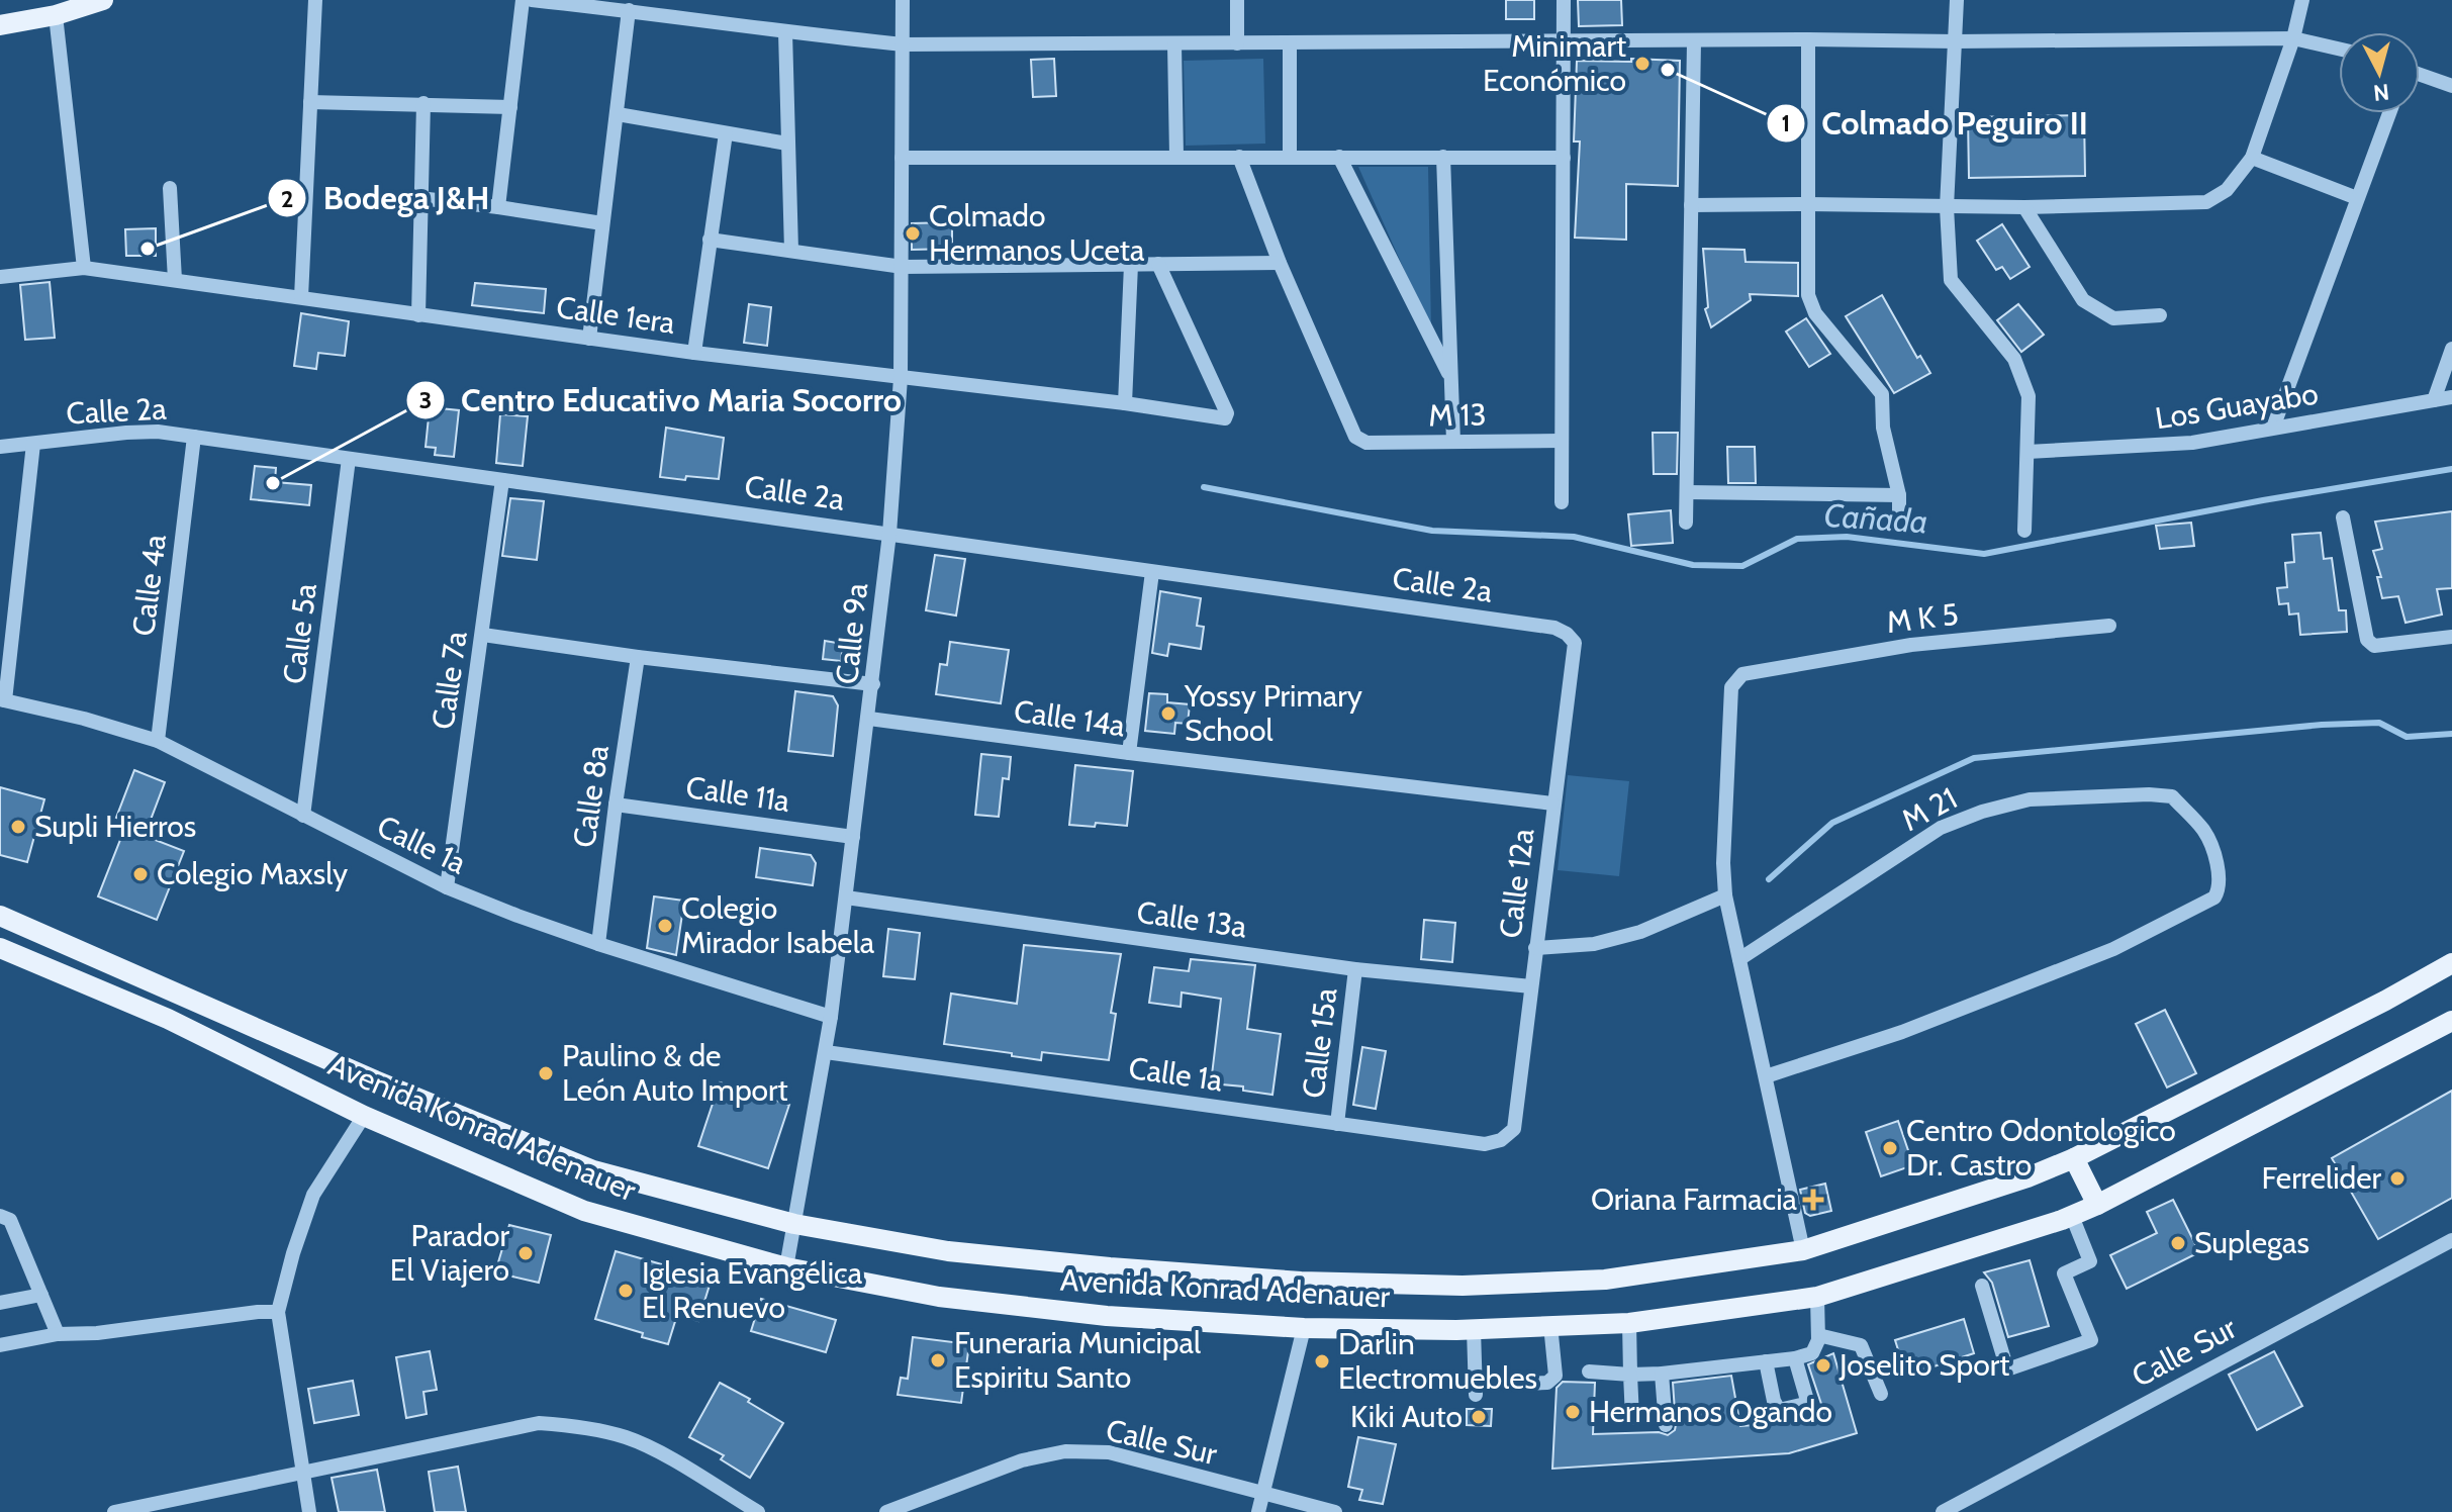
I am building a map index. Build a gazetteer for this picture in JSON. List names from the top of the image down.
{
  "streets": {
    "main road": ["Avenida Konrad Adenauer"],
    "street": [
      "Calle 1era",
      "Los Guayabo",
      "Calle 2a",
      "M 13",
      "Calle 4a",
      "M K 5",
      "Calle 5a",
      "Calle 9a",
      "Calle 7a",
      "Calle 14a",
      "Calle 11a",
      "Calle 8a",
      "M 21",
      "Calle 1a",
      "Calle 12a",
      "Calle 13a",
      "Calle 15a",
      "Calle Sur"
    ]
  },
  "crossings": [
    ["Calle 1era", "Calle 9a"],
    ["Calle 2a", "Calle 4a"],
    ["Calle 2a", "Calle 5a"],
    ["Calle 2a", "Calle 9a"],
    ["Calle 2a", "Calle 7a"],
    ["Calle 2a", "Calle 12a"],
    ["Calle 4a", "Calle 1a"],
    ["Calle 5a", "Calle 1a"],
    ["Calle 9a", "Calle 14a"],
    ["Calle 9a", "Calle 11a"],
    ["Calle 9a", "Calle 1a"],
    ["Calle 9a", "Calle 13a"],
    ["Calle 9a", "Avenida Konrad Adenauer"],
    ["Calle 7a", "Calle 1a"],
    ["Calle 14a", "Calle 12a"],
    ["Calle 11a", "Calle 8a"],
    ["Calle 8a", "Calle 1a"],
    ["Calle 1a", "Calle 12a"],
    ["Calle 1a", "Calle 15a"],
    ["Calle 12a", "Calle 13a"],
    ["Calle 13a", "Calle 15a"]
  ],
  "water": ["Cañada"],
  "places": {
    "other": [
      "Minimart Económico",
      "Colmado Peguiro II",
      "Colmado Hermanos Uceta",
      "Bodega J&H",
      "Centro Educativo Maria Socorro",
      "Yossy Primary School",
      "Supli Hierros",
      "Colegio Maxsly",
      "Colegio Mirador Isabela",
      "Paulino & de León Auto Import",
      "Centro Odontologico Dr. Castro",
      "Ferrelider",
      "Suplegas",
      "Parador El Viajero",
      "Iglesia Evangélica El Renuevo",
      "Funeraria Municipal Espiritu Santo",
      "Darlin Electromuebles",
      "Joselito Sport",
      "Hermanos Ogando",
      "Kiki Auto"
    ],
    "health": ["Oriana Farmacia"]
  },
  "north": "bottom"
}
